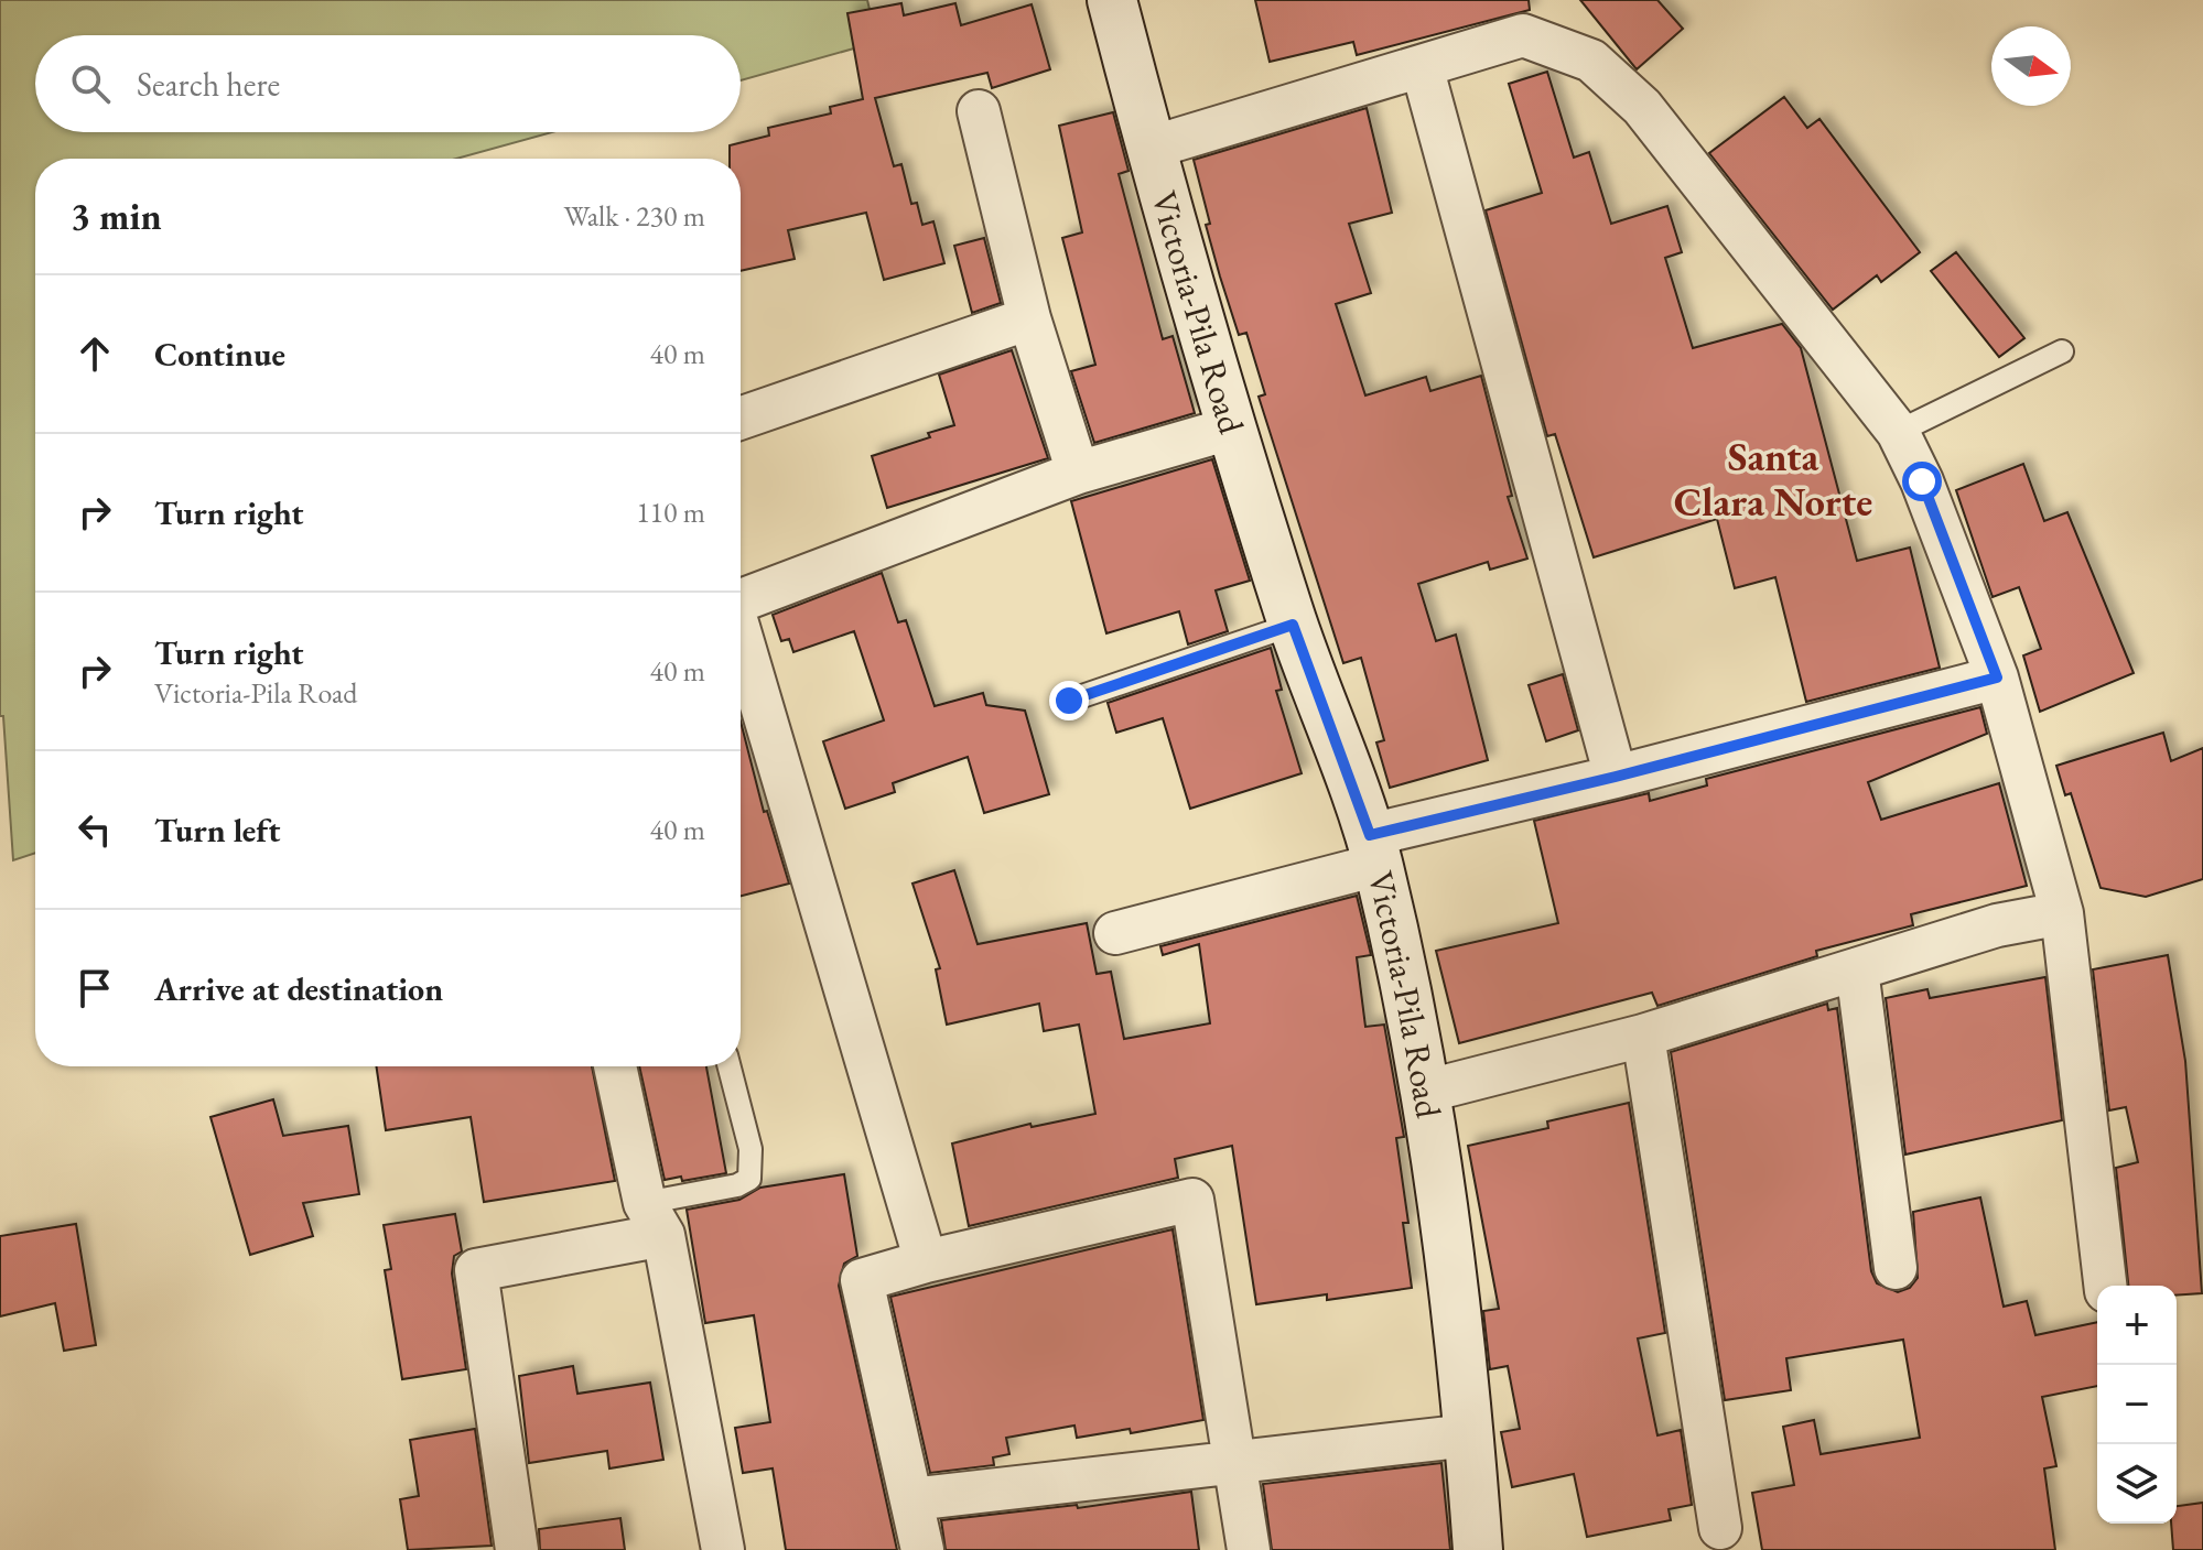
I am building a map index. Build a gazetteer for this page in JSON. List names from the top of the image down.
{
  "streets": {
    "main road": ["Victoria-Pila Road"]
  },
  "districts": ["Santa Clara Norte"],
  "north": "right",
  "page": {
    "search": "Search here",
    "heading": ["3 min", "Walk · 230 m"],
    "list": [
      ["Continue", "40 m"],
      ["Turn right", "110 m"],
      ["Turn right", "Victoria-Pila Road", "40 m"],
      ["Turn left", "40 m"],
      "Arrive at destination"
    ],
    "map_buttons": ["+", "−"]
  }
}
